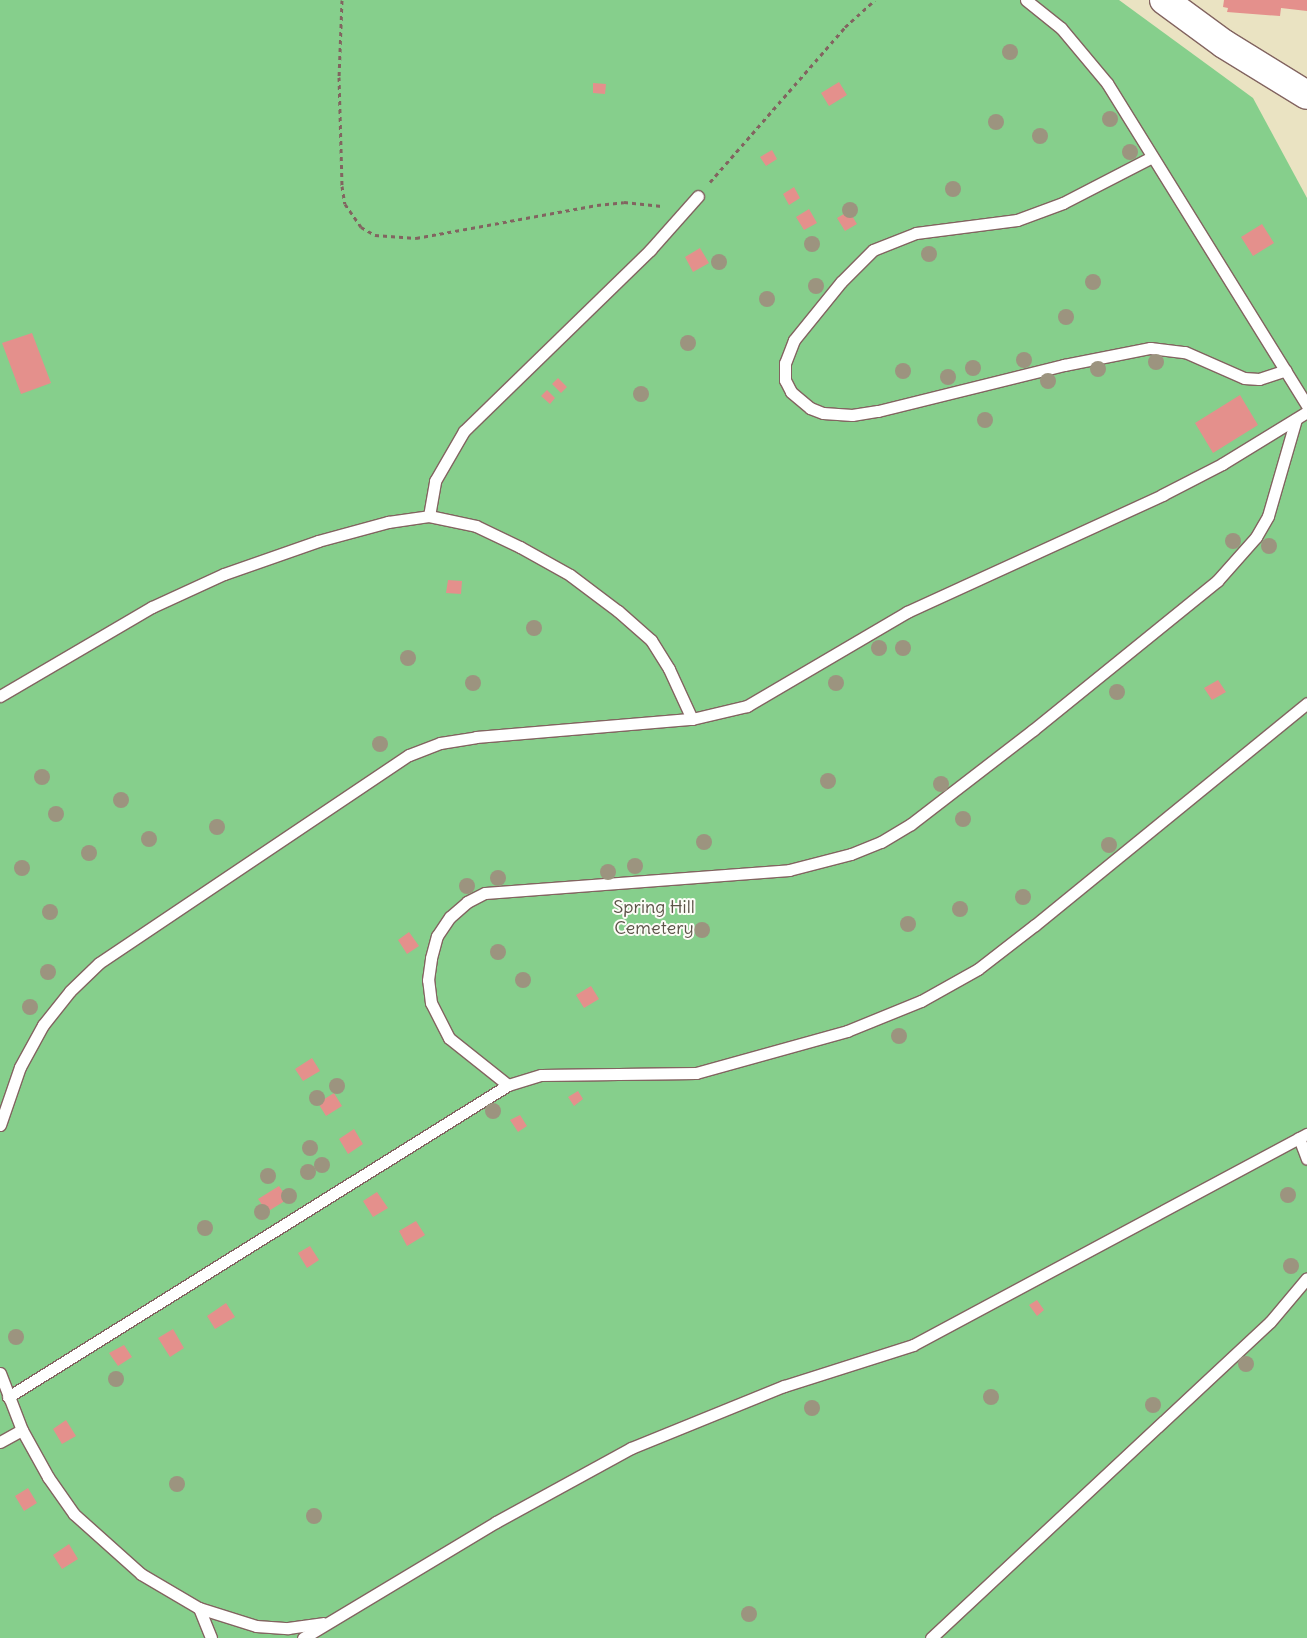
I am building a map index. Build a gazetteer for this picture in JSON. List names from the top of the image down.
{
  "parks": ["Spring Hill Cemetery"]
}
